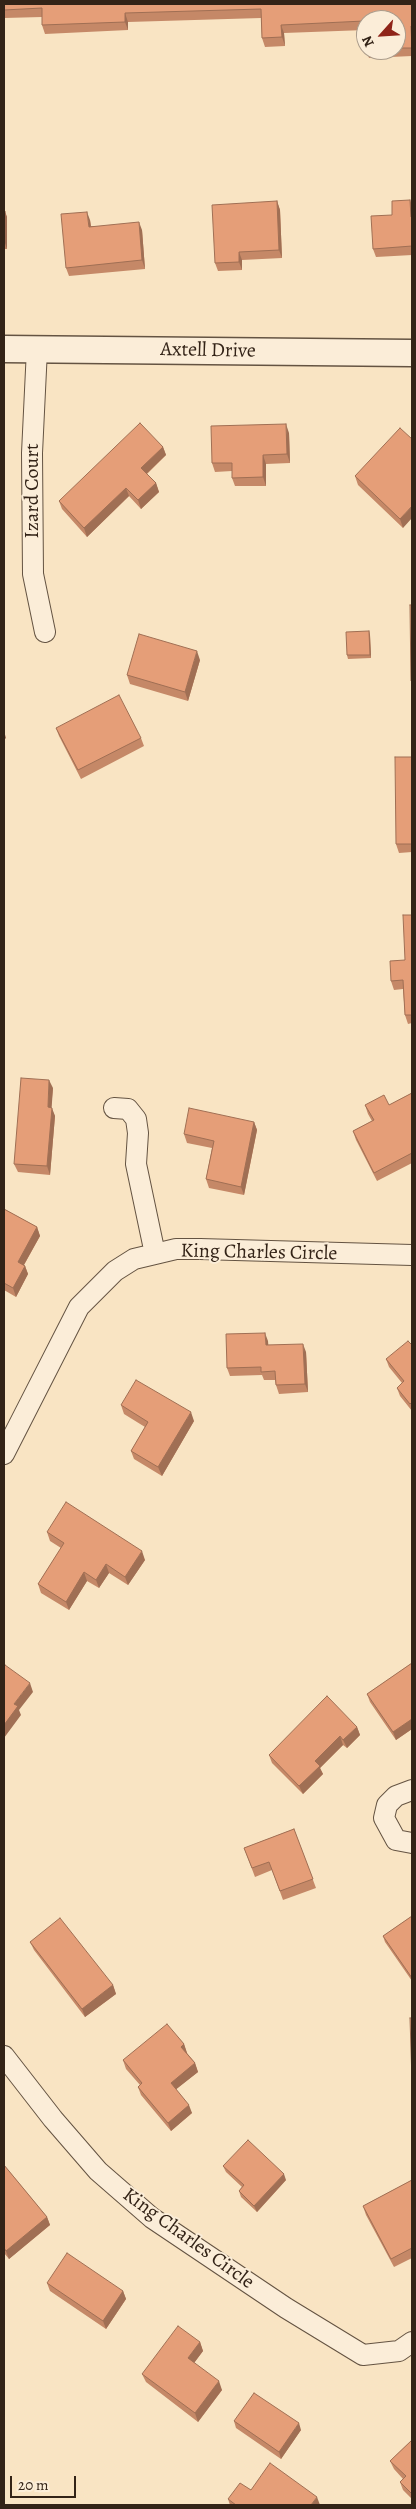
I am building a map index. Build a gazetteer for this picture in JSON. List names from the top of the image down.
{
  "streets": {
    "street": ["Axtell Drive", "Izard Court", "King Charles Circle"]
  },
  "crossings": [
    ["Axtell Drive", "Izard Court"]
  ],
  "scale_bar": "20 m",
  "north": "bottom left"
}
